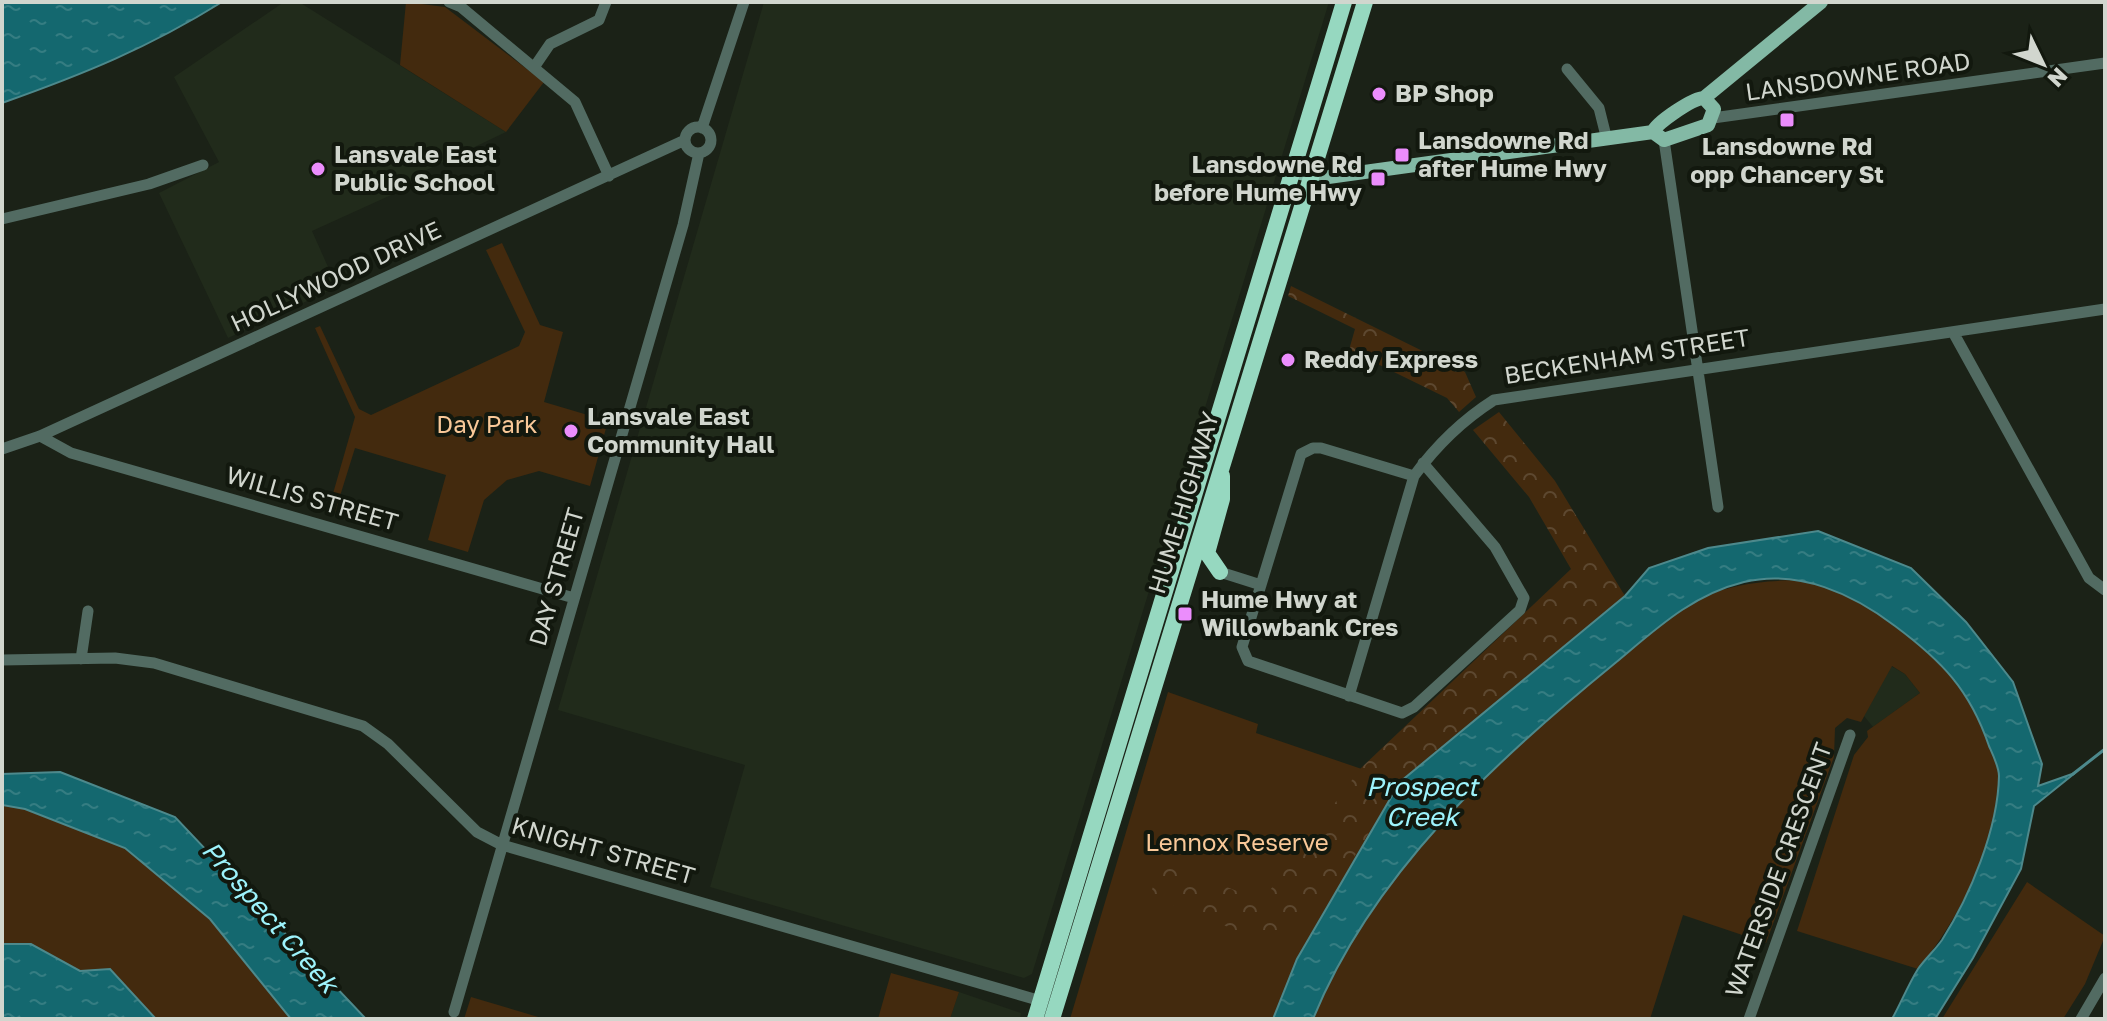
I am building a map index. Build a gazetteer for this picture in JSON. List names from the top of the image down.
{
  "streets": {
    "highway": ["HUME HIGHWAY"],
    "street": [
      "LANSDOWNE ROAD",
      "HOLLYWOOD DRIVE",
      "BECKENHAM STREET",
      "WILLIS STREET",
      "DAY STREET",
      "KNIGHT STREET",
      "WATERSIDE CRESCENT"
    ]
  },
  "crossings": [
    ["HOLLYWOOD DRIVE", "WILLIS STREET"],
    ["HOLLYWOOD DRIVE", "DAY STREET"],
    ["WILLIS STREET", "DAY STREET"],
    ["HUME HIGHWAY", "KNIGHT STREET"],
    ["DAY STREET", "KNIGHT STREET"]
  ],
  "water": ["Prospect Creek"],
  "parks": ["Day Park", "Lennox Reserve"],
  "places": {
    "other": [
      "BP Shop",
      "Lansvale East Public School",
      "Reddy Express",
      "Lansvale East Community Hall"
    ],
    "transit": [
      "Lansdowne Rd opp Chancery St",
      "Lansdowne Rd after Hume Hwy",
      "Lansdowne Rd before Hume Hwy",
      "Hume Hwy at Willowbank Cres"
    ]
  },
  "north": "bottom right"
}
